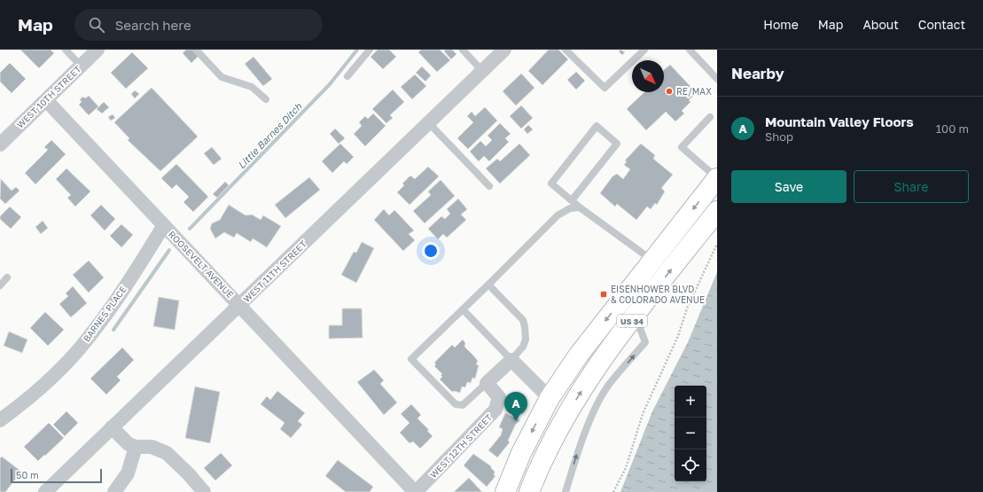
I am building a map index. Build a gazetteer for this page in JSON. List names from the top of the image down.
{
  "streets": {
    "highway": ["US 34"],
    "street": [
      "WEST 10TH STREET",
      "ROOSEVELT AVENUE",
      "WEST 11TH STREET",
      "BARNES PLACE",
      "WEST 12TH STREET"
    ]
  },
  "crossings": [
    ["WEST 10TH STREET", "ROOSEVELT AVENUE"],
    ["ROOSEVELT AVENUE", "WEST 11TH STREET"],
    ["ROOSEVELT AVENUE", "BARNES PLACE"],
    ["ROOSEVELT AVENUE", "WEST 12TH STREET"]
  ],
  "water": ["Little Barnes Ditch"],
  "places": {
    "other": ["RE/MAX"],
    "transit": ["EISENHOWER BLVD & COLORADO AVENUE"]
  },
  "scale_bar": "50 m",
  "north": "bottom right",
  "page": {
    "header": "Map",
    "search": "Search here",
    "nav": [
      "Home",
      "Map",
      "About",
      "Contact"
    ],
    "heading": "Nearby",
    "list": [
      {
        "mark": "A",
        "name": "Mountain Valley Floors",
        "note": "Shop",
        "value": "100 m"
      }
    ],
    "buttons": ["Save", "Share"],
    "map_buttons": ["+", "−"],
    "pins": "A",
    "scale": "50 m"
  }
}
